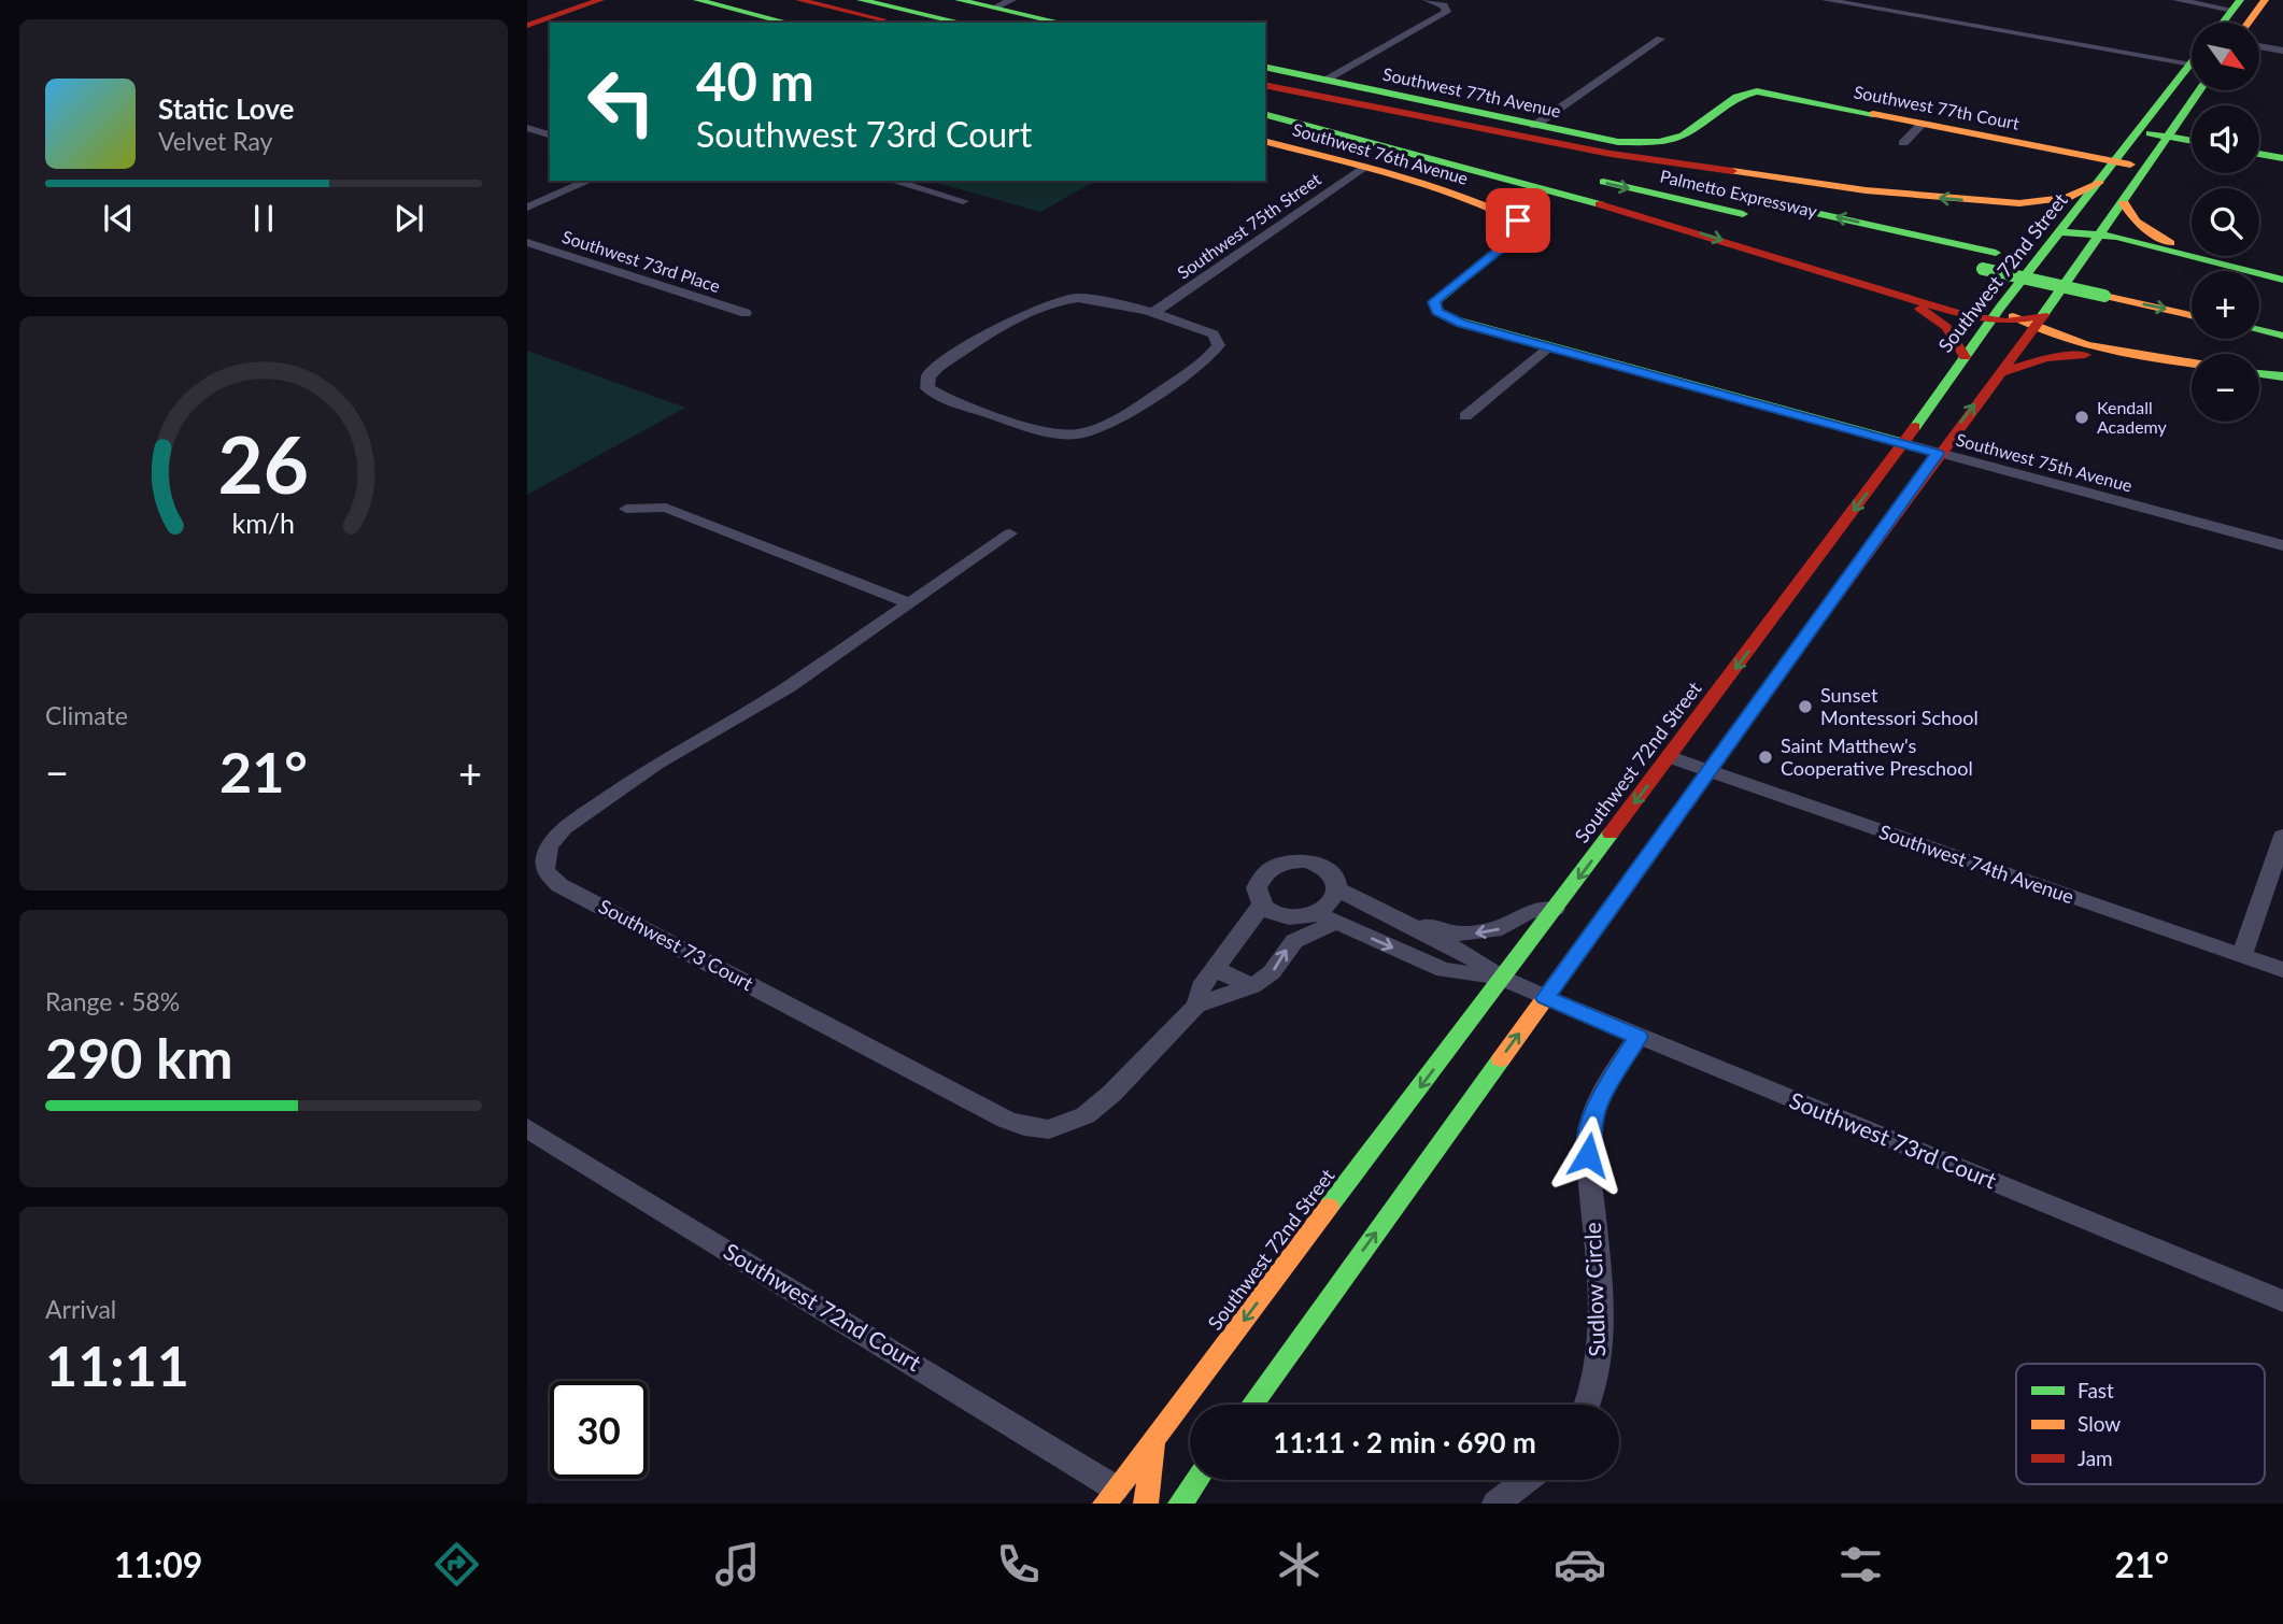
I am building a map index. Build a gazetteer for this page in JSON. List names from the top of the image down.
{
  "streets": {
    "main road": [
      "Southwest 77th Avenue",
      "Southwest 77th Court",
      "Southwest 76th Avenue",
      "Palmetto Expressway",
      "Southwest 72nd Street",
      "Southwest 75th Avenue"
    ],
    "street": [
      "Southwest 75th Street",
      "Southwest 73rd Place",
      "Southwest 74th Avenue",
      "Southwest 73 Court",
      "Southwest 73rd Court",
      "Sudlow Circle",
      "Southwest 72nd Court"
    ]
  },
  "crossings": [
    ["Southwest 77th Avenue", "Southwest 77th Court"],
    ["Southwest 77th Court", "Southwest 72nd Street"],
    ["Southwest 76th Avenue", "Southwest 75th Street"],
    ["Southwest 76th Avenue", "Southwest 75th Avenue"],
    ["Southwest 72nd Street", "Southwest 75th Avenue"],
    ["Southwest 72nd Street", "Southwest 74th Avenue"],
    ["Southwest 72nd Street", "Southwest 73rd Court"],
    ["Southwest 72nd Street", "Southwest 72nd Court"],
    ["Southwest 73rd Court", "Sudlow Circle"]
  ],
  "places": ["Kendall Academy", "Sunset Montessori School", "Saint Matthew's Cooperative Preschool"],
  "legend": ["Fast", "Slow", "Jam"],
  "north": "bottom right",
  "page": {
    "map_buttons": ["+", "−"],
    "turn": ["40 m", "Southwest 73rd Court"],
    "song": ["Static Love", "Velvet Ray"],
    "tile": [
      "Climate",
      ["Range · 58%", "290 km"],
      ["Arrival", "11:11"]
    ],
    "heat": ["−", "21°", "+"],
    "limit": "30",
    "trip": "11:11 · 2 min · 690 m",
    "tabs": ["11:09", "21°"],
    "gauge": ["26", "km/h"]
  }
}
